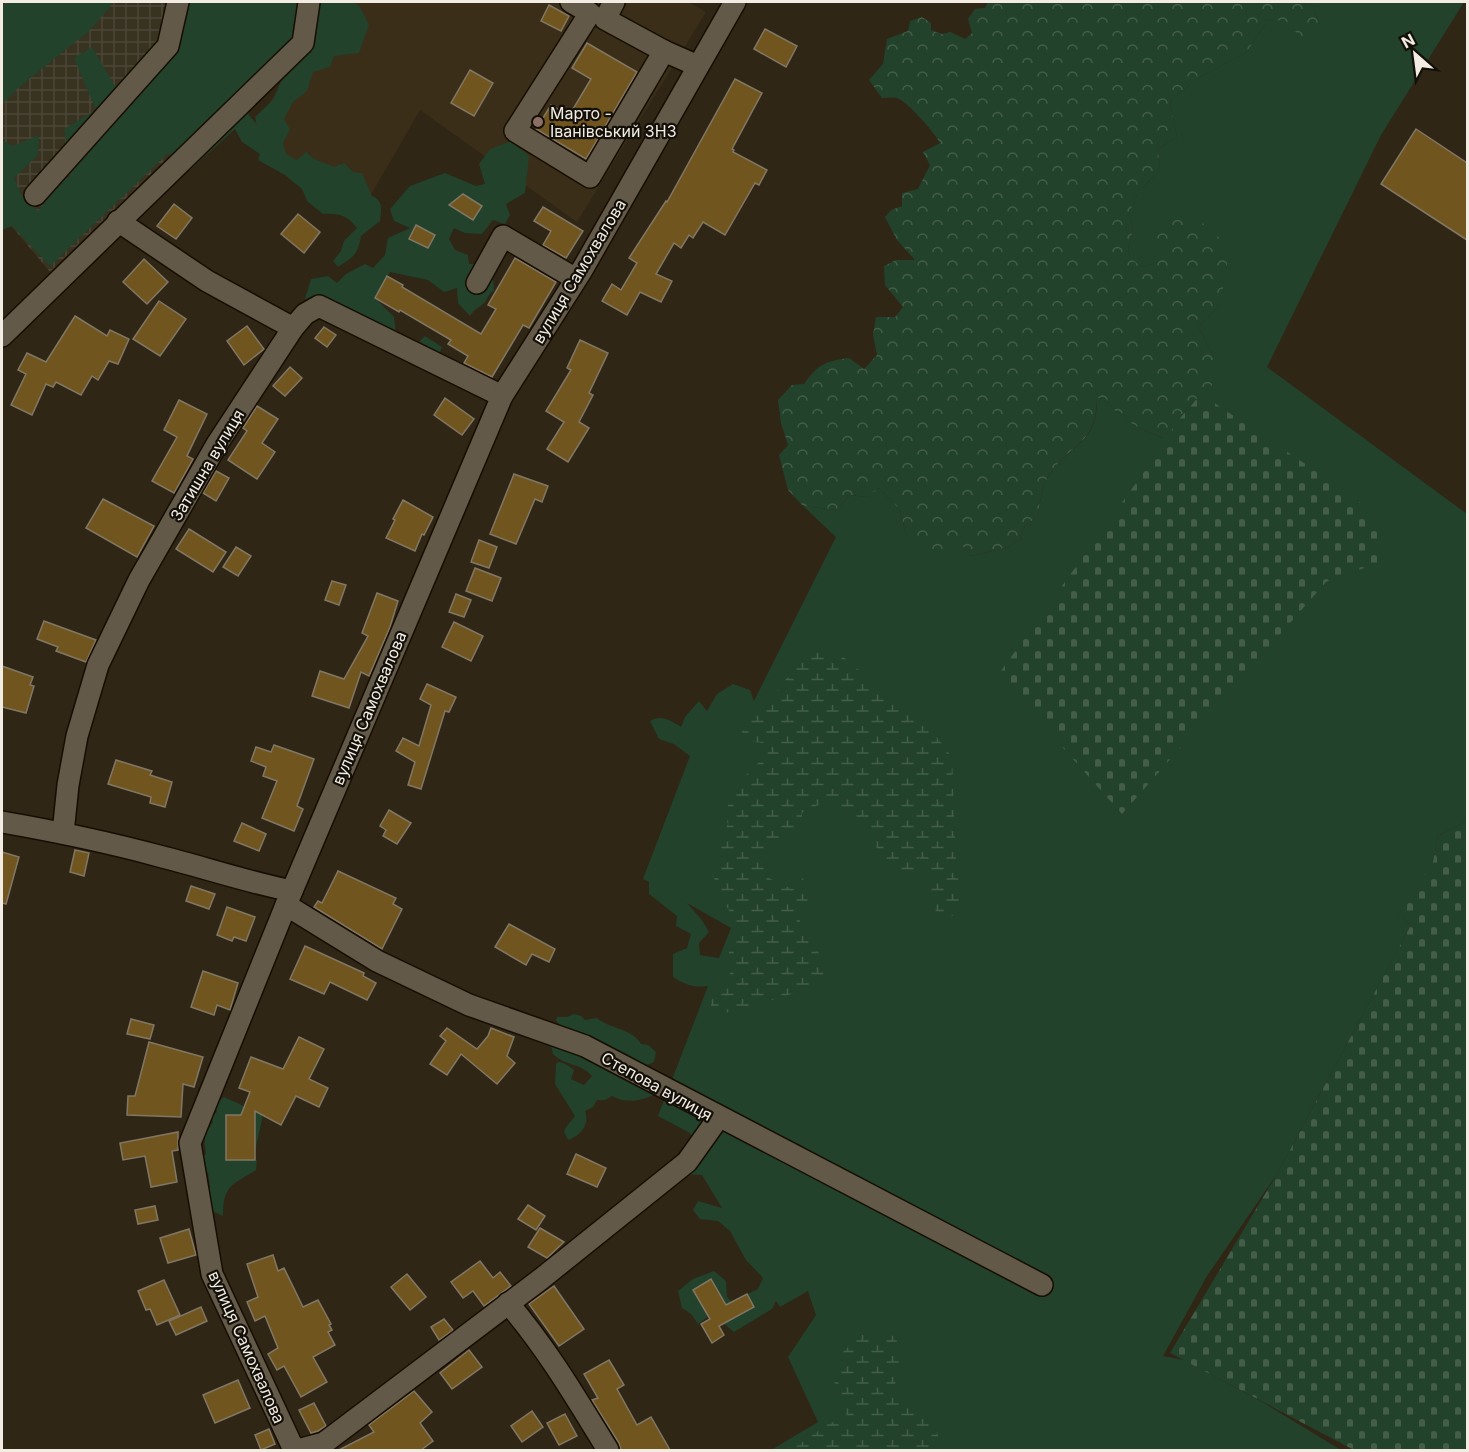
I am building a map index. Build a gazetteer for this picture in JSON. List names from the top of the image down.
{
  "streets": {
    "street": ["вулиця Самохвалова", "Затишна вулиця", "Степова вулиця"]
  },
  "crossings": [
    ["вулиця Самохвалова", "Затишна вулиця"],
    ["вулиця Самохвалова", "Степова вулиця"]
  ],
  "places": ["Марто - Іванівський ЗНЗ"],
  "north": "top left"
}
